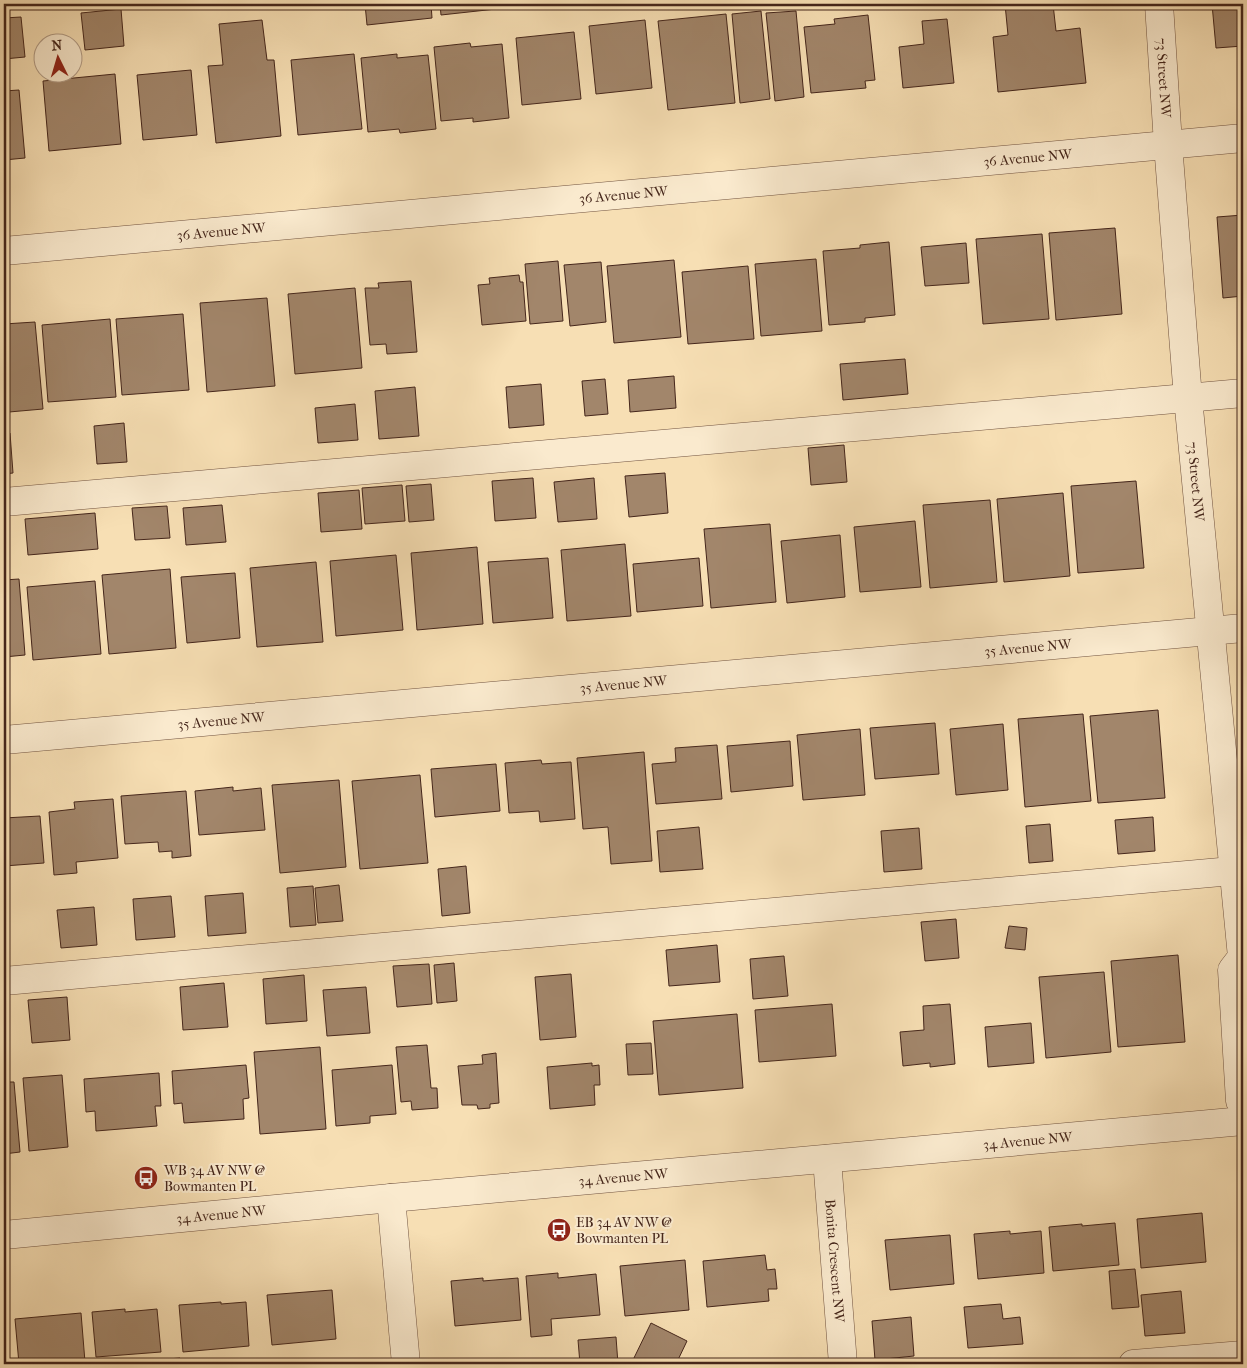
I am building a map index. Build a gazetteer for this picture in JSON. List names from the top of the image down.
{
  "streets": {
    "street": [
      "73 Street NW",
      "36 Avenue NW",
      "35 Avenue NW",
      "34 Avenue NW",
      "Bonita Crescent NW"
    ]
  },
  "crossings": [
    ["73 Street NW", "36 Avenue NW"],
    ["73 Street NW", "35 Avenue NW"],
    ["34 Avenue NW", "Bonita Crescent NW"]
  ],
  "places": {
    "bus stop": ["WB 34 AV NW @ Bowmanten PL", "EB 34 AV NW @ Bowmanten PL"]
  },
  "north": "top"
}
